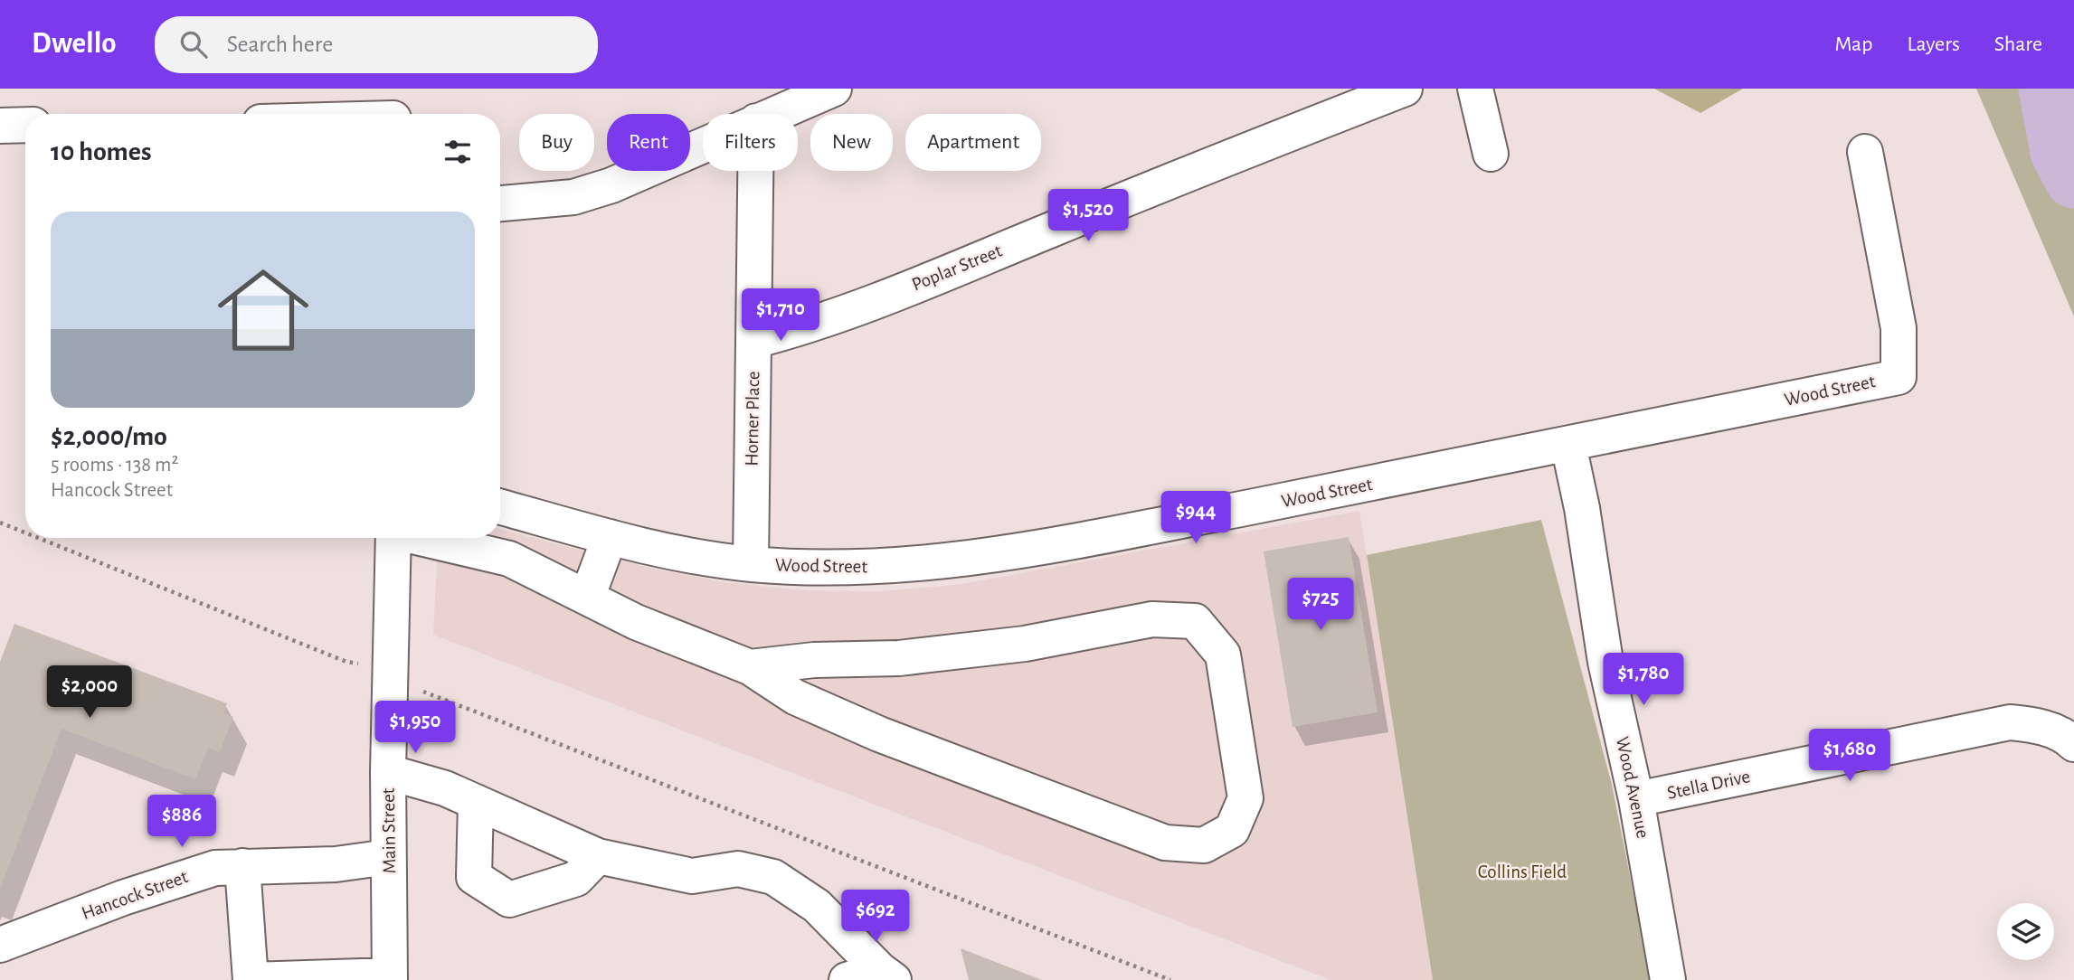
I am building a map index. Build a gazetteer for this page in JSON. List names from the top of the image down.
{
  "streets": {
    "street": [
      "Poplar Street",
      "Wood Street",
      "Horner Place",
      "Stella Drive",
      "Wood Avenue",
      "Main Street",
      "Hancock Street"
    ]
  },
  "crossings": [
    ["Poplar Street", "Horner Place"],
    ["Wood Street", "Horner Place"],
    ["Wood Street", "Wood Avenue"],
    ["Stella Drive", "Wood Avenue"],
    ["Main Street", "Hancock Street"]
  ],
  "parks": ["Collins Field"],
  "page": {
    "header": "Dwello",
    "search": "Search here",
    "nav": ["Map", "Layers", "Share"],
    "chip": [
      "Buy",
      "Rent",
      "Filters",
      "New",
      "Apartment"
    ],
    "heading": "10 homes",
    "price": [
      "$1,520",
      "$1,710",
      "$944",
      "$725",
      "$1,780",
      "$2,000",
      "$1,950",
      "$1,680",
      "$886",
      "$692"
    ],
    "list": [
      {
        "name": "$2,000/mo",
        "note": "5 rooms · 138 m² · Hancock Street"
      }
    ]
  }
}
